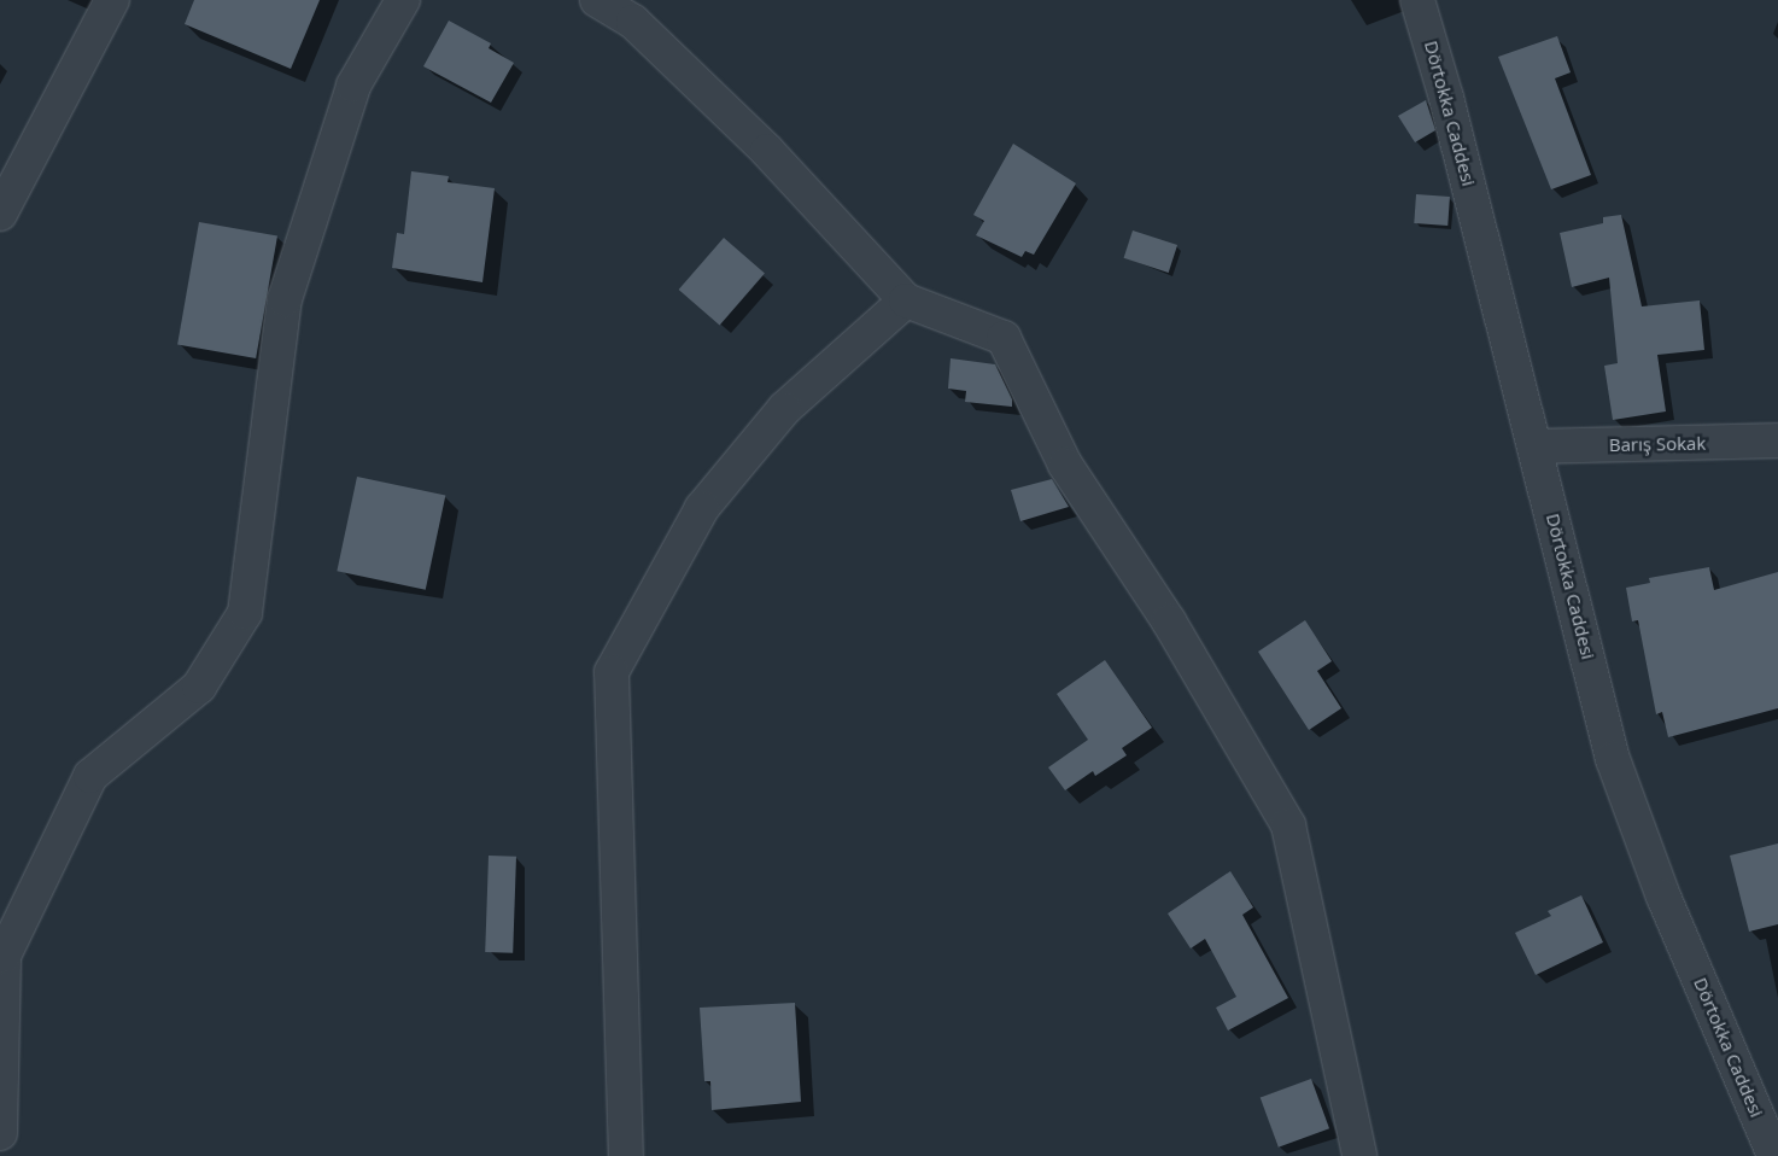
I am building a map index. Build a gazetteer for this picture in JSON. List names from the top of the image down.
{
  "streets": {
    "street": ["Dörtokka Caddesi", "Barış Sokak"]
  },
  "crossings": [
    ["Dörtokka Caddesi", "Barış Sokak"]
  ]
}
